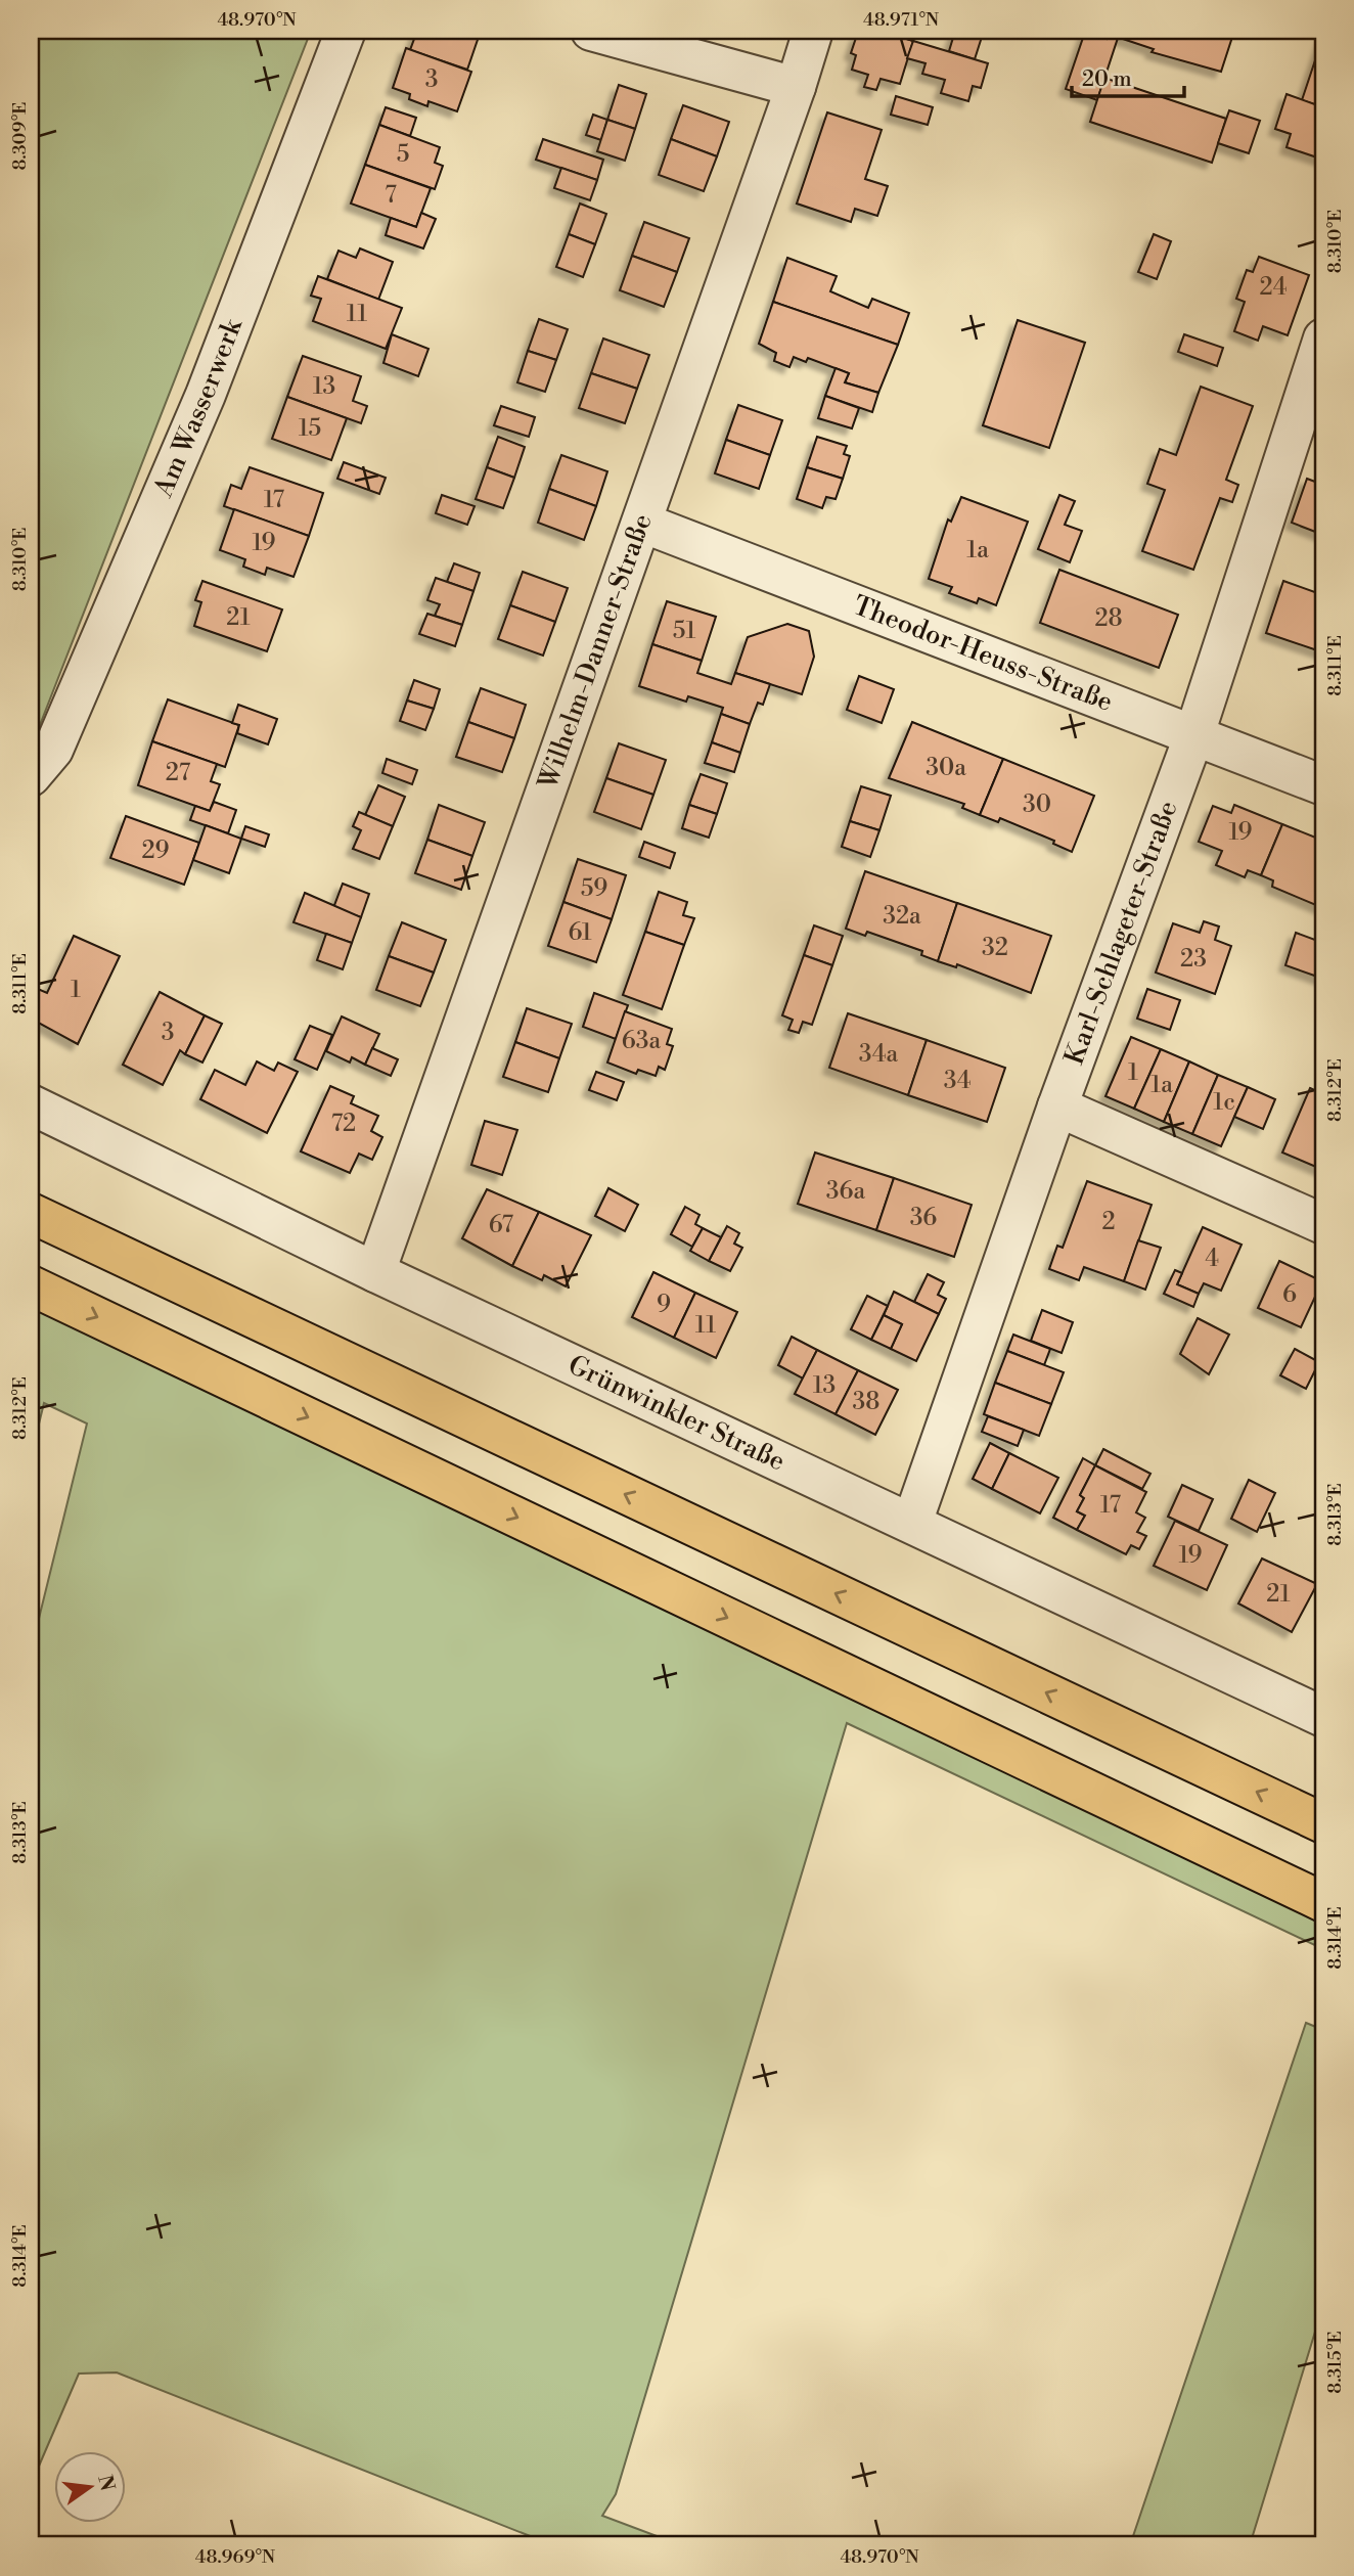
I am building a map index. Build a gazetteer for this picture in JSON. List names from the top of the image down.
{
  "streets": {
    "street": [
      "Am Wasserwerk",
      "Wilhelm-Danner-Straße",
      "Theodor-Heuss-Straße",
      "Karl-Schlageter-Straße",
      "Grünwinkler Straße"
    ]
  },
  "crossings": [
    ["Wilhelm-Danner-Straße", "Theodor-Heuss-Straße"],
    ["Wilhelm-Danner-Straße", "Grünwinkler Straße"],
    ["Theodor-Heuss-Straße", "Karl-Schlageter-Straße"],
    ["Karl-Schlageter-Straße", "Grünwinkler Straße"]
  ],
  "house_numbers": [
    "3",
    "5",
    "7",
    "24",
    "11",
    "13",
    "15",
    "17",
    "19",
    "1a",
    "21",
    "28",
    "51",
    "30a",
    "27",
    "30",
    "19",
    "29",
    "59",
    "32a",
    "61",
    "32",
    "23",
    "1",
    "3",
    "63a",
    "34a",
    "1",
    "34",
    "1a",
    "1c",
    "72",
    "36a",
    "36",
    "2",
    "67",
    "4",
    "6",
    "9",
    "11",
    "13",
    "38",
    "17",
    "19",
    "21"
  ],
  "scale_bar": "20 m",
  "north": "right",
  "coordinates": [
    "48.970°N",
    "48.971°N",
    "8.309°E",
    "8.310°E",
    "8.311°E",
    "8.312°E",
    "8.313°E",
    "8.314°E",
    "8.315°E",
    "48.969°N"
  ]
}
